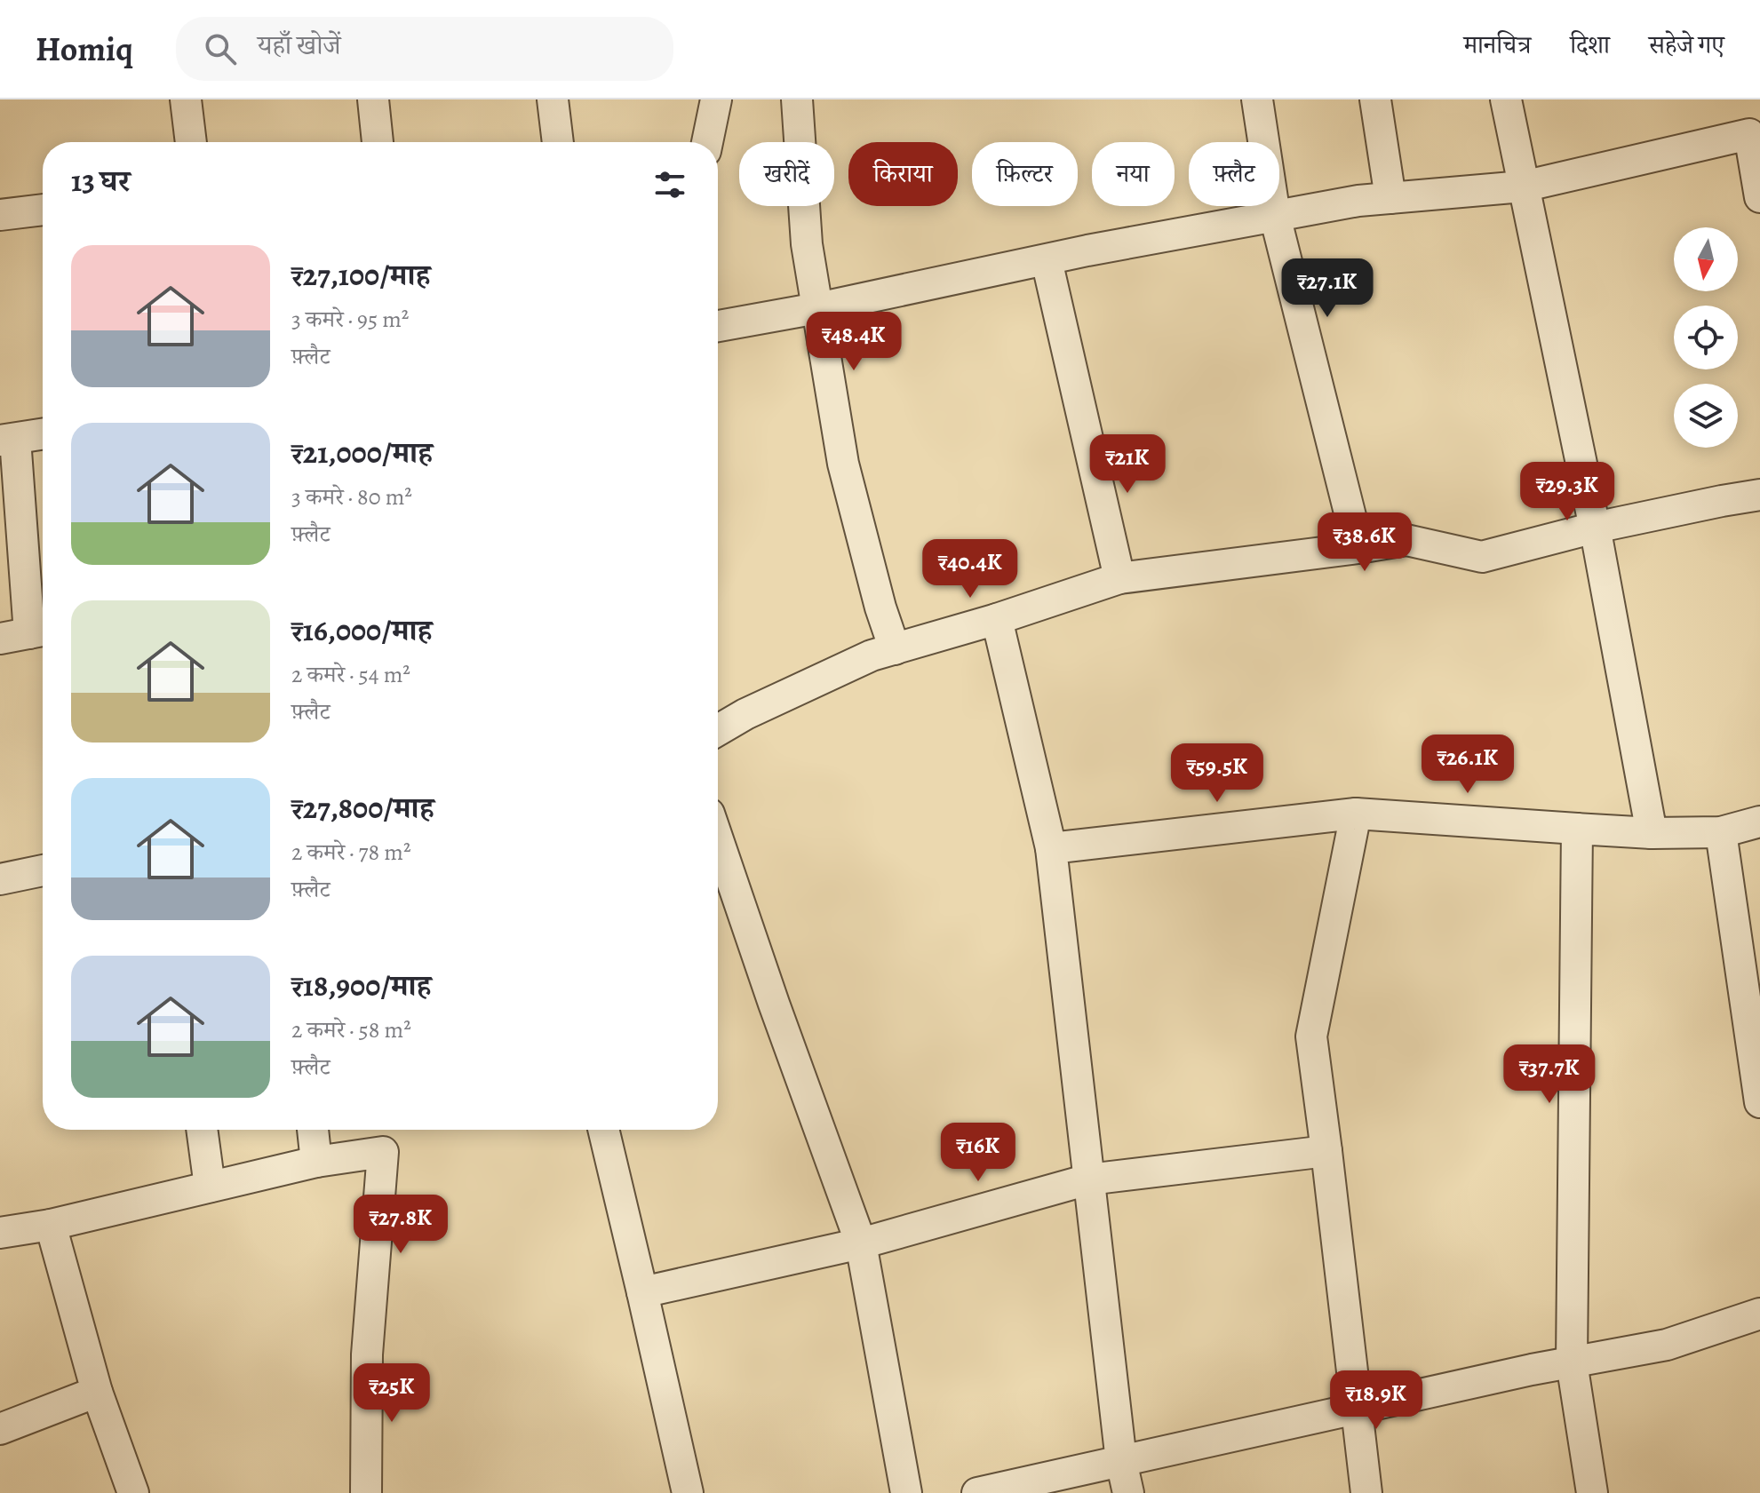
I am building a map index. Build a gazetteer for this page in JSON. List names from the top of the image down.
{
  "north": "bottom",
  "page": {
    "header": "Homiq",
    "search": "यहाँ खोजें",
    "nav": ["मानचित्र", "दिशा", "सहेजे गए"],
    "chip": [
      "खरीदें",
      "किराया",
      "फ़िल्टर",
      "नया",
      "फ़्लैट"
    ],
    "heading": "13 घर",
    "list": [
      {
        "name": "₹27,100/माह",
        "note": "3 कमरे · 95 m² · फ़्लैट"
      },
      {
        "name": "₹21,000/माह",
        "note": "3 कमरे · 80 m² · फ़्लैट"
      },
      {
        "name": "₹16,000/माह",
        "note": "2 कमरे · 54 m² · फ़्लैट"
      },
      {
        "name": "₹27,800/माह",
        "note": "2 कमरे · 78 m² · फ़्लैट"
      },
      {
        "name": "₹18,900/माह",
        "note": "2 कमरे · 58 m² · फ़्लैट"
      }
    ],
    "price": [
      "₹27.1K",
      "₹48.4K",
      "₹21K",
      "₹29.3K",
      "₹38.6K",
      "₹40.4K",
      "₹26.1K",
      "₹59.5K",
      "₹37.7K",
      "₹16K",
      "₹27.8K",
      "₹25K",
      "₹18.9K"
    ]
  }
}
